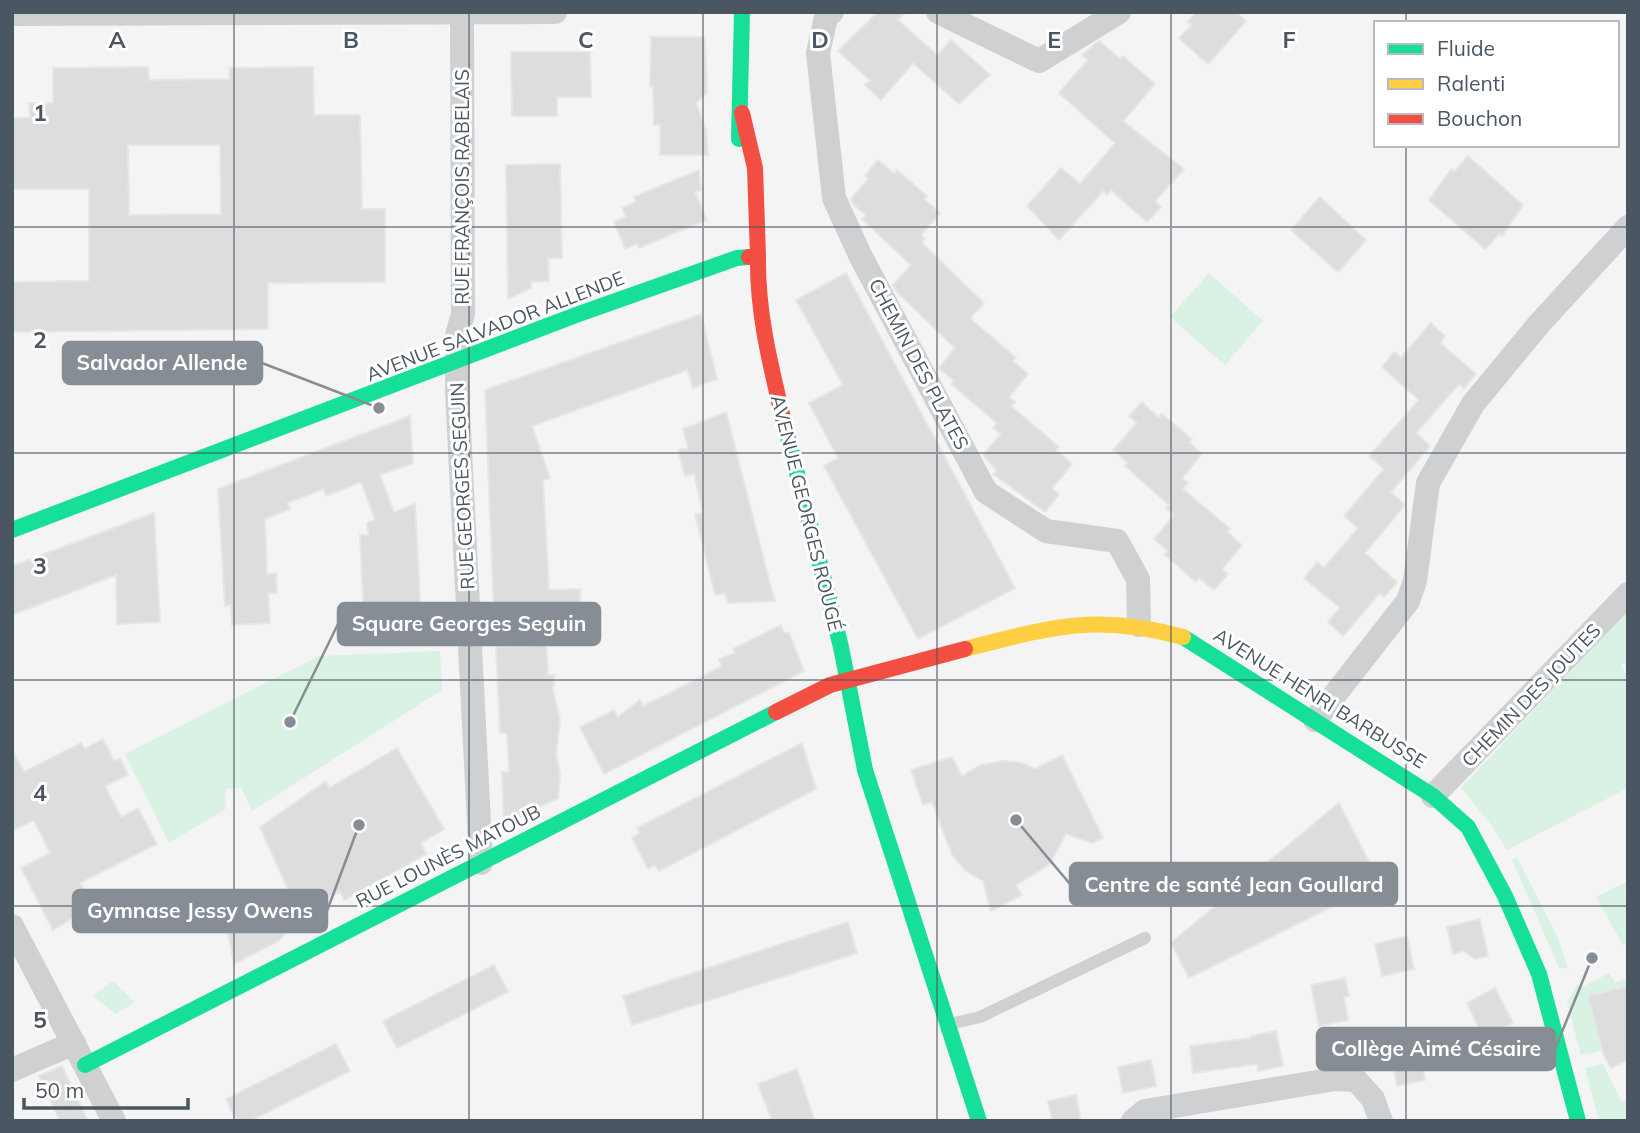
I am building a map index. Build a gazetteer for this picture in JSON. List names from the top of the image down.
{
  "streets": {
    "street": [
      "RUE FRANÇOIS RABELAIS",
      "AVENUE SALVADOR ALLENDE",
      "CHEMIN DES PLATES",
      "RUE GEORGES SEGUIN",
      "AVENUE GEORGES ROUGÉ",
      "CHEMIN DES JOUTES",
      "AVENUE HENRI BARBUSSE",
      "RUE LOUNÈS MATOUB"
    ]
  },
  "crossings": [
    ["RUE FRANÇOIS RABELAIS", "AVENUE SALVADOR ALLENDE"],
    ["RUE FRANÇOIS RABELAIS", "RUE GEORGES SEGUIN"],
    ["AVENUE SALVADOR ALLENDE", "RUE GEORGES SEGUIN"],
    ["AVENUE SALVADOR ALLENDE", "AVENUE GEORGES ROUGÉ"],
    ["CHEMIN DES PLATES", "AVENUE HENRI BARBUSSE"],
    ["RUE GEORGES SEGUIN", "RUE LOUNÈS MATOUB"],
    ["AVENUE GEORGES ROUGÉ", "AVENUE HENRI BARBUSSE"],
    ["AVENUE GEORGES ROUGÉ", "RUE LOUNÈS MATOUB"],
    ["CHEMIN DES JOUTES", "AVENUE HENRI BARBUSSE"],
    ["AVENUE HENRI BARBUSSE", "RUE LOUNÈS MATOUB"]
  ],
  "places": [
    "Salvador Allende",
    "Square Georges Seguin",
    "Centre de santé Jean Goullard",
    "Gymnase Jessy Owens",
    "Collège Aimé Césaire"
  ],
  "legend": ["Fluide", "Ralenti", "Bouchon"],
  "scale_bar": "50 m",
  "grid": {
    "columns": [
      "A",
      "B",
      "C",
      "D",
      "E",
      "F"
    ],
    "rows": [
      "1",
      "2",
      "3",
      "4",
      "5"
    ]
  }
}
